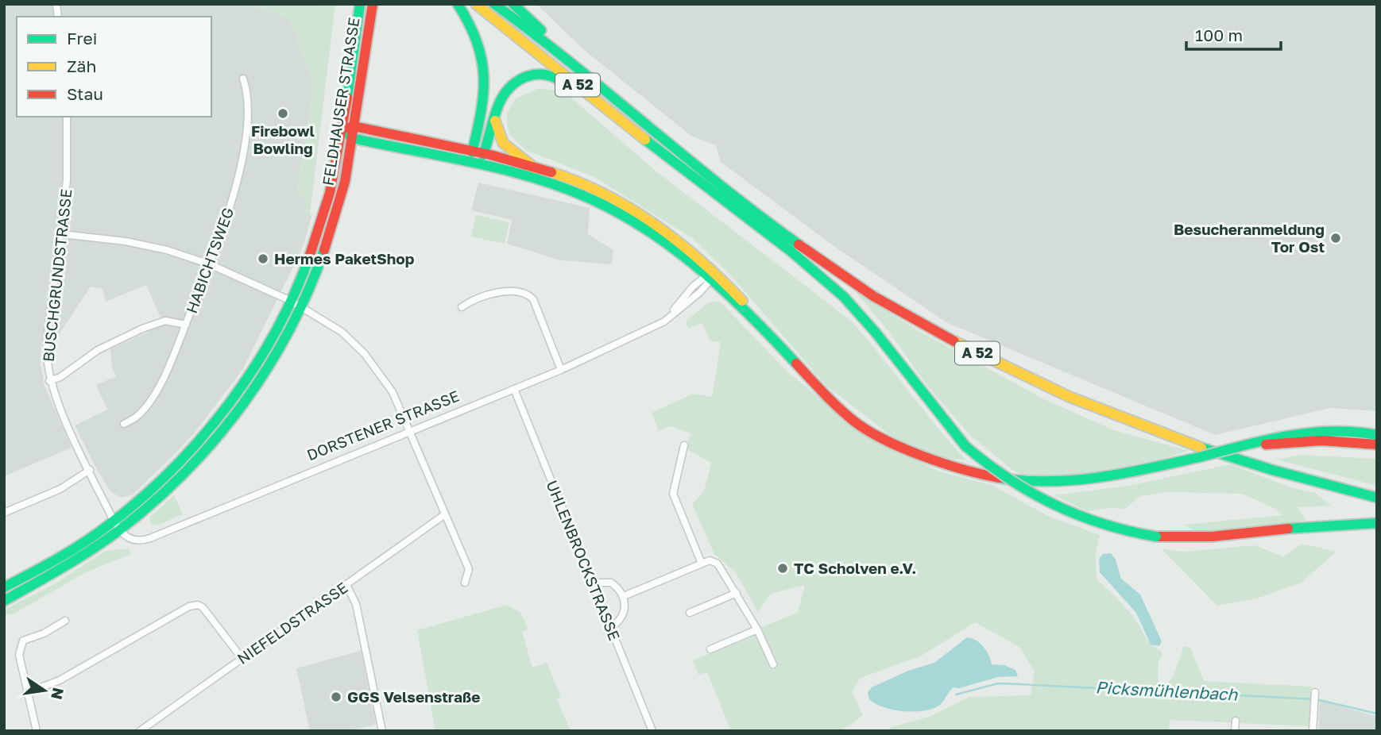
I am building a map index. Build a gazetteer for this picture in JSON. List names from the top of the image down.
{
  "streets": {
    "main road": ["A 52", "FELDHAUSER STRASSE"],
    "street": [
      "HABICHTSWEG",
      "BUSCHGRUNDSTRASSE",
      "DORSTENER STRASSE",
      "UHLENBROCKSTRASSE",
      "NIEFELDSTRASSE"
    ]
  },
  "crossings": [
    ["FELDHAUSER STRASSE", "BUSCHGRUNDSTRASSE"],
    ["FELDHAUSER STRASSE", "DORSTENER STRASSE"],
    ["DORSTENER STRASSE", "UHLENBROCKSTRASSE"]
  ],
  "water": ["Picksmühlenbach"],
  "places": [
    "Firebowl Bowling",
    "Besucheranmeldung Tor Ost",
    "Hermes PaketShop",
    "TC Scholven e.V.",
    "GGS Velsenstraße"
  ],
  "legend": ["Frei", "Zäh", "Stau"],
  "scale_bar": "100 m",
  "north": "right"
}
